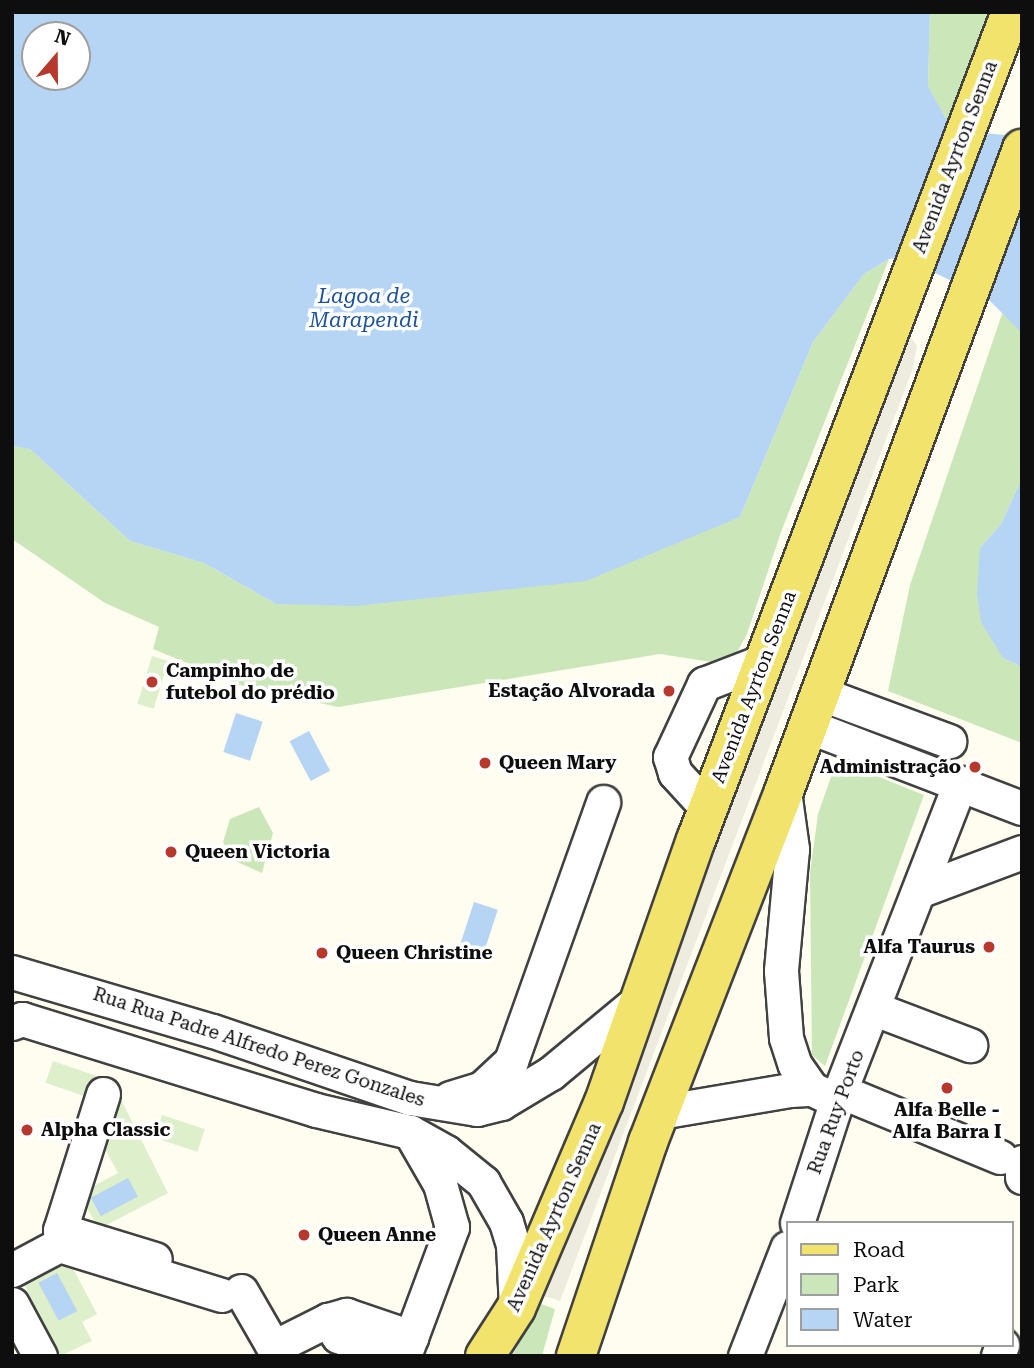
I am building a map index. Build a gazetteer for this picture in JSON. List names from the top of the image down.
{
  "streets": {
    "main road": ["Avenida Ayrton Senna"],
    "street": ["Rua Rua Padre Alfredo Perez Gonzales", "Rua Ruy Porto"]
  },
  "crossings": [
    ["Avenida Ayrton Senna", "Rua Rua Padre Alfredo Perez Gonzales"]
  ],
  "water": ["Lagoa de Marapendi"],
  "places": [
    "Campinho de futebol do prédio",
    "Estação Alvorada",
    "Queen Mary",
    "Administração",
    "Queen Victoria",
    "Alfa Taurus",
    "Queen Christine",
    "Alfa Belle - Alfa Barra I",
    "Alpha Classic",
    "Queen Anne"
  ],
  "legend": ["Road", "Park", "Water"],
  "north": "top"
}
